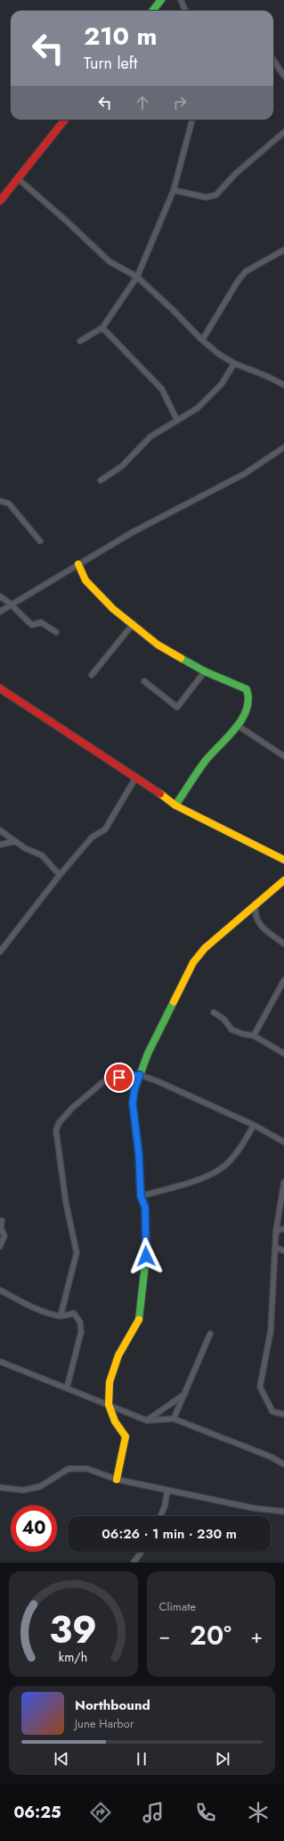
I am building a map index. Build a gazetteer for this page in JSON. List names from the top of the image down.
{
  "page": {
    "turn": ["210 m", "Turn left"],
    "limit": "40",
    "trip": "06:26 · 1 min · 230 m",
    "tile": "Climate",
    "heat": ["−", "20°", "+"],
    "song": ["Northbound", "June Harbor"],
    "tabs": "06:25",
    "gauge": ["39", "km/h"]
  }
}
